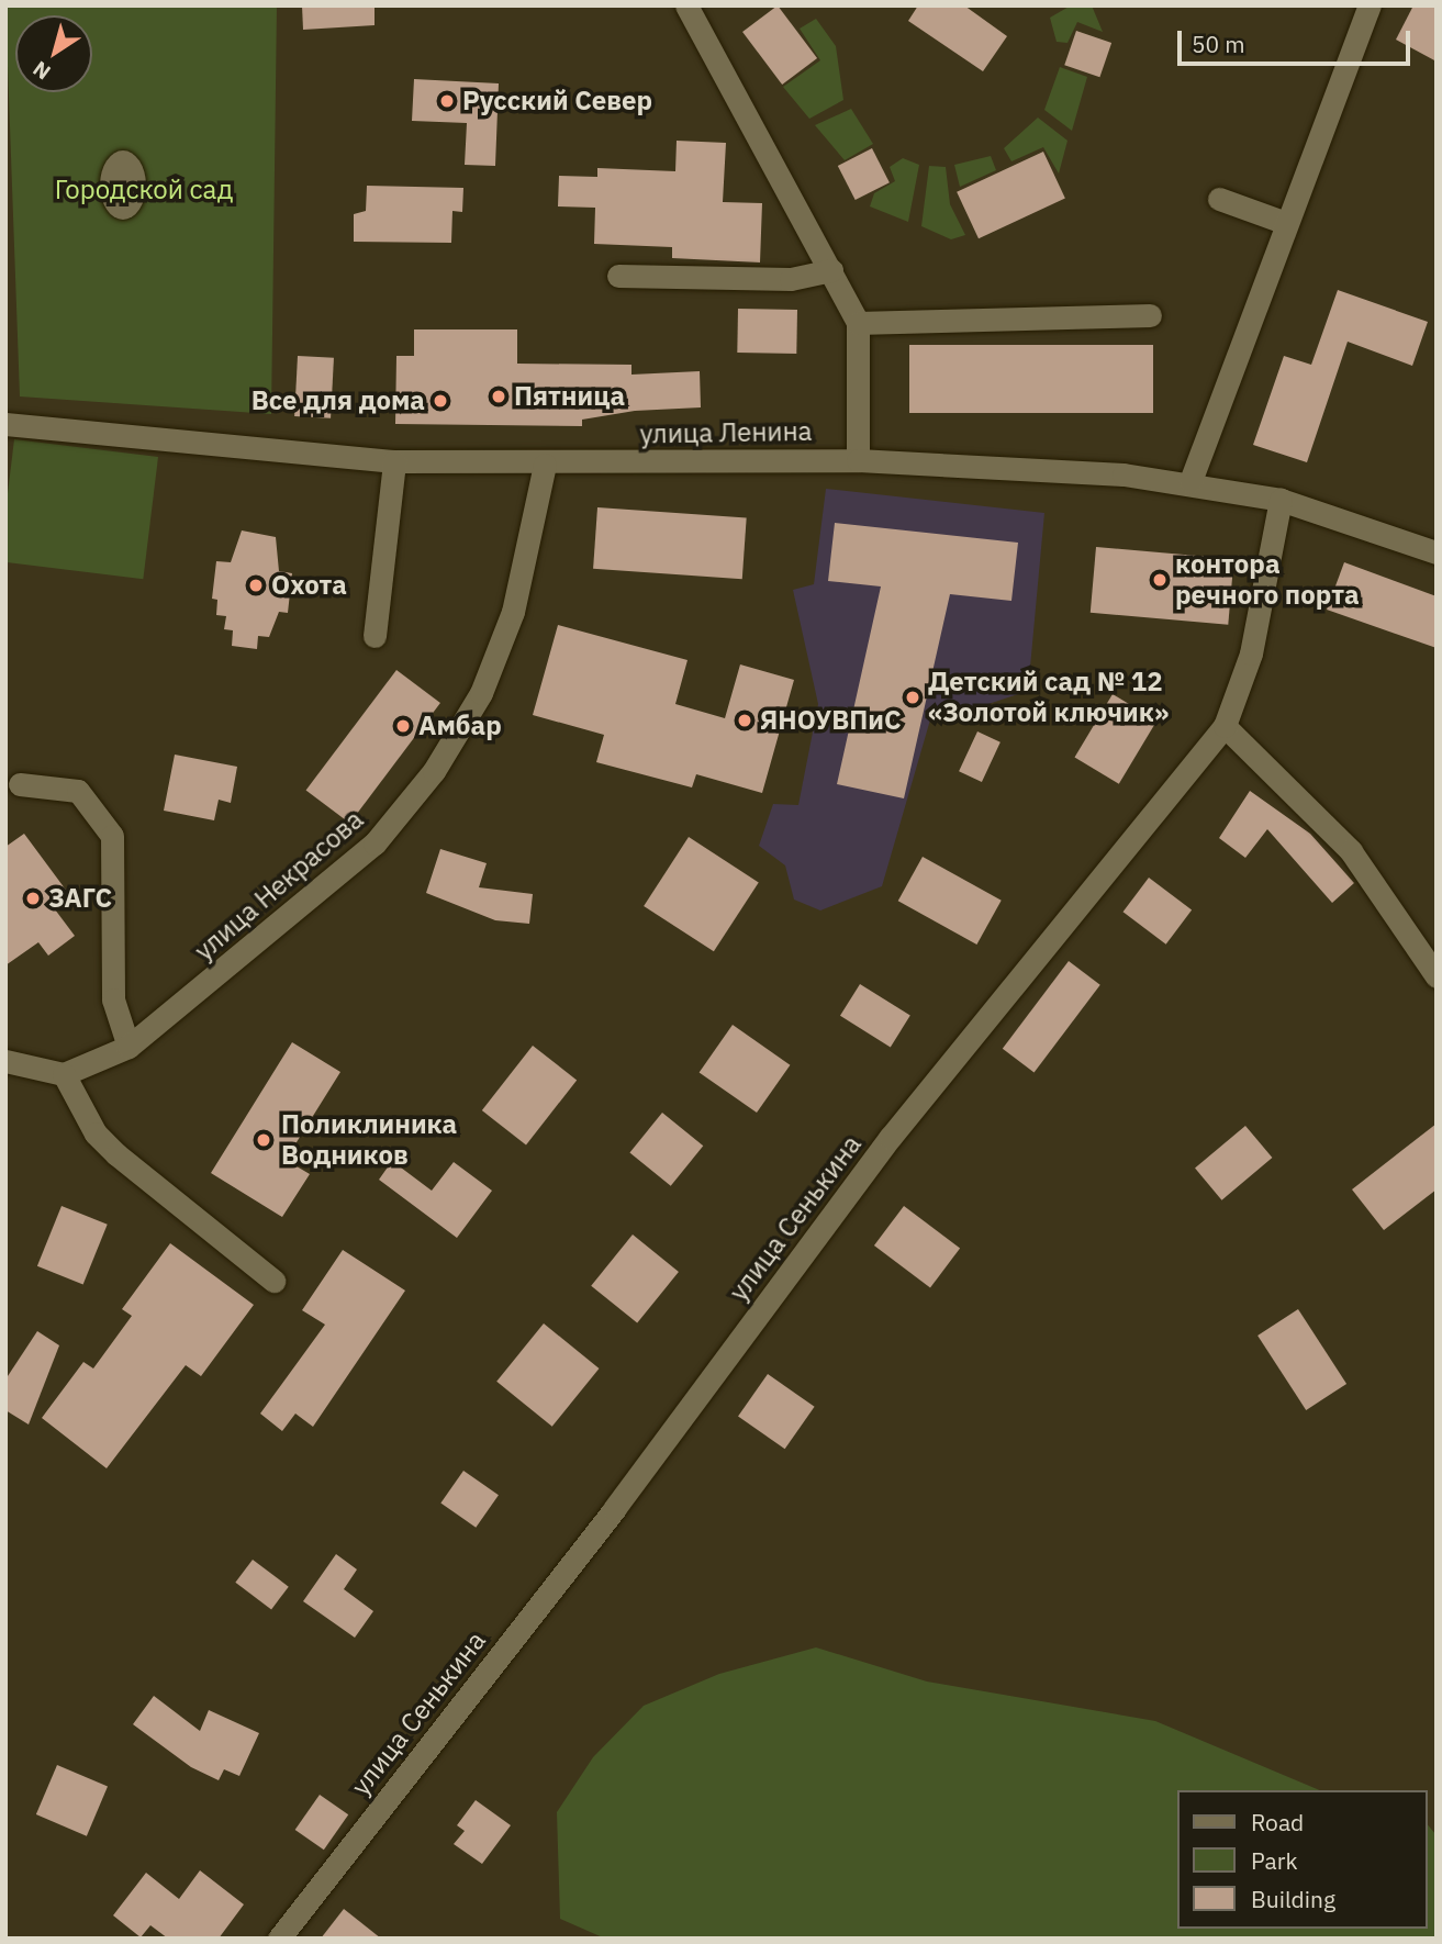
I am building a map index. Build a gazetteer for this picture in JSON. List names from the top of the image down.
{
  "streets": {
    "street": ["улица Ленина", "улица Некрасова", "улица Сенькина"]
  },
  "crossings": [
    ["улица Ленина", "улица Некрасова"],
    ["улица Ленина", "улица Сенькина"]
  ],
  "parks": ["Городской сад"],
  "places": [
    "Русский Север",
    "Пятница",
    "Все для дома",
    "контора речного порта",
    "Охота",
    "Детский сад № 12 «Золотой ключик»",
    "ЯНОУВПиС",
    "Амбар",
    "ЗАГС",
    "Поликлиника Водников"
  ],
  "legend": ["Road", "Park", "Building"],
  "scale_bar": "50 m",
  "north": "bottom left"
}
